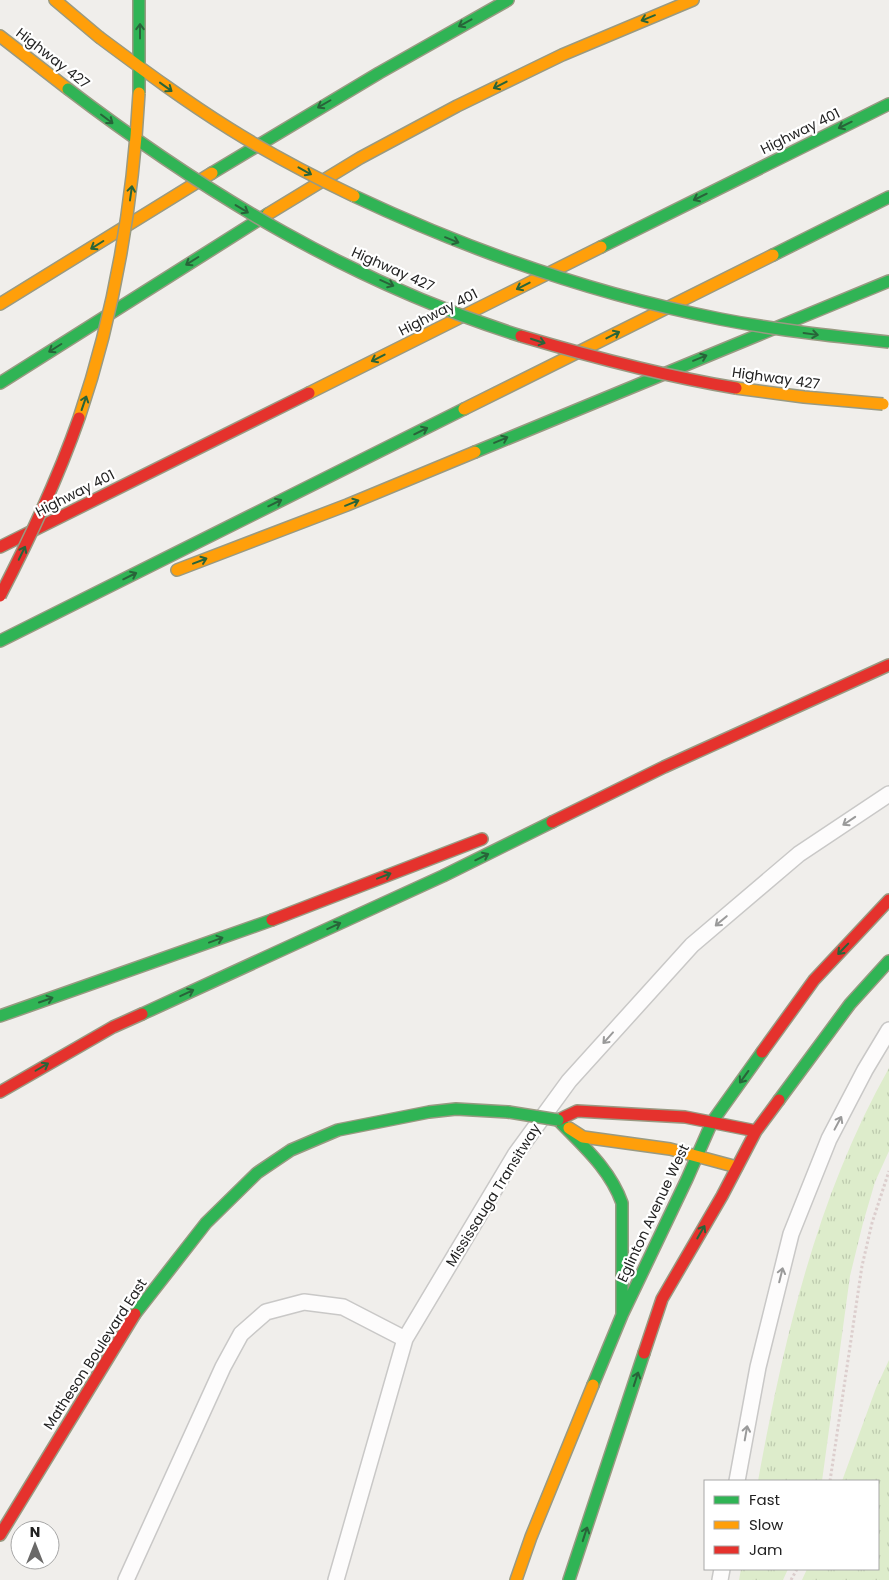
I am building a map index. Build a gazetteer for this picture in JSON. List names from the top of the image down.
{
  "streets": {
    "main road": [
      "Highway 427",
      "Highway 401",
      "Eglinton Avenue West",
      "Matheson Boulevard East"
    ],
    "lane": ["Mississauga Transitway"]
  },
  "crossings": [
    ["Eglinton Avenue West", "Matheson Boulevard East"]
  ],
  "one_way": ["Mississauga Transitway"],
  "legend": ["Fast", "Slow", "Jam"],
  "north": "top"
}
